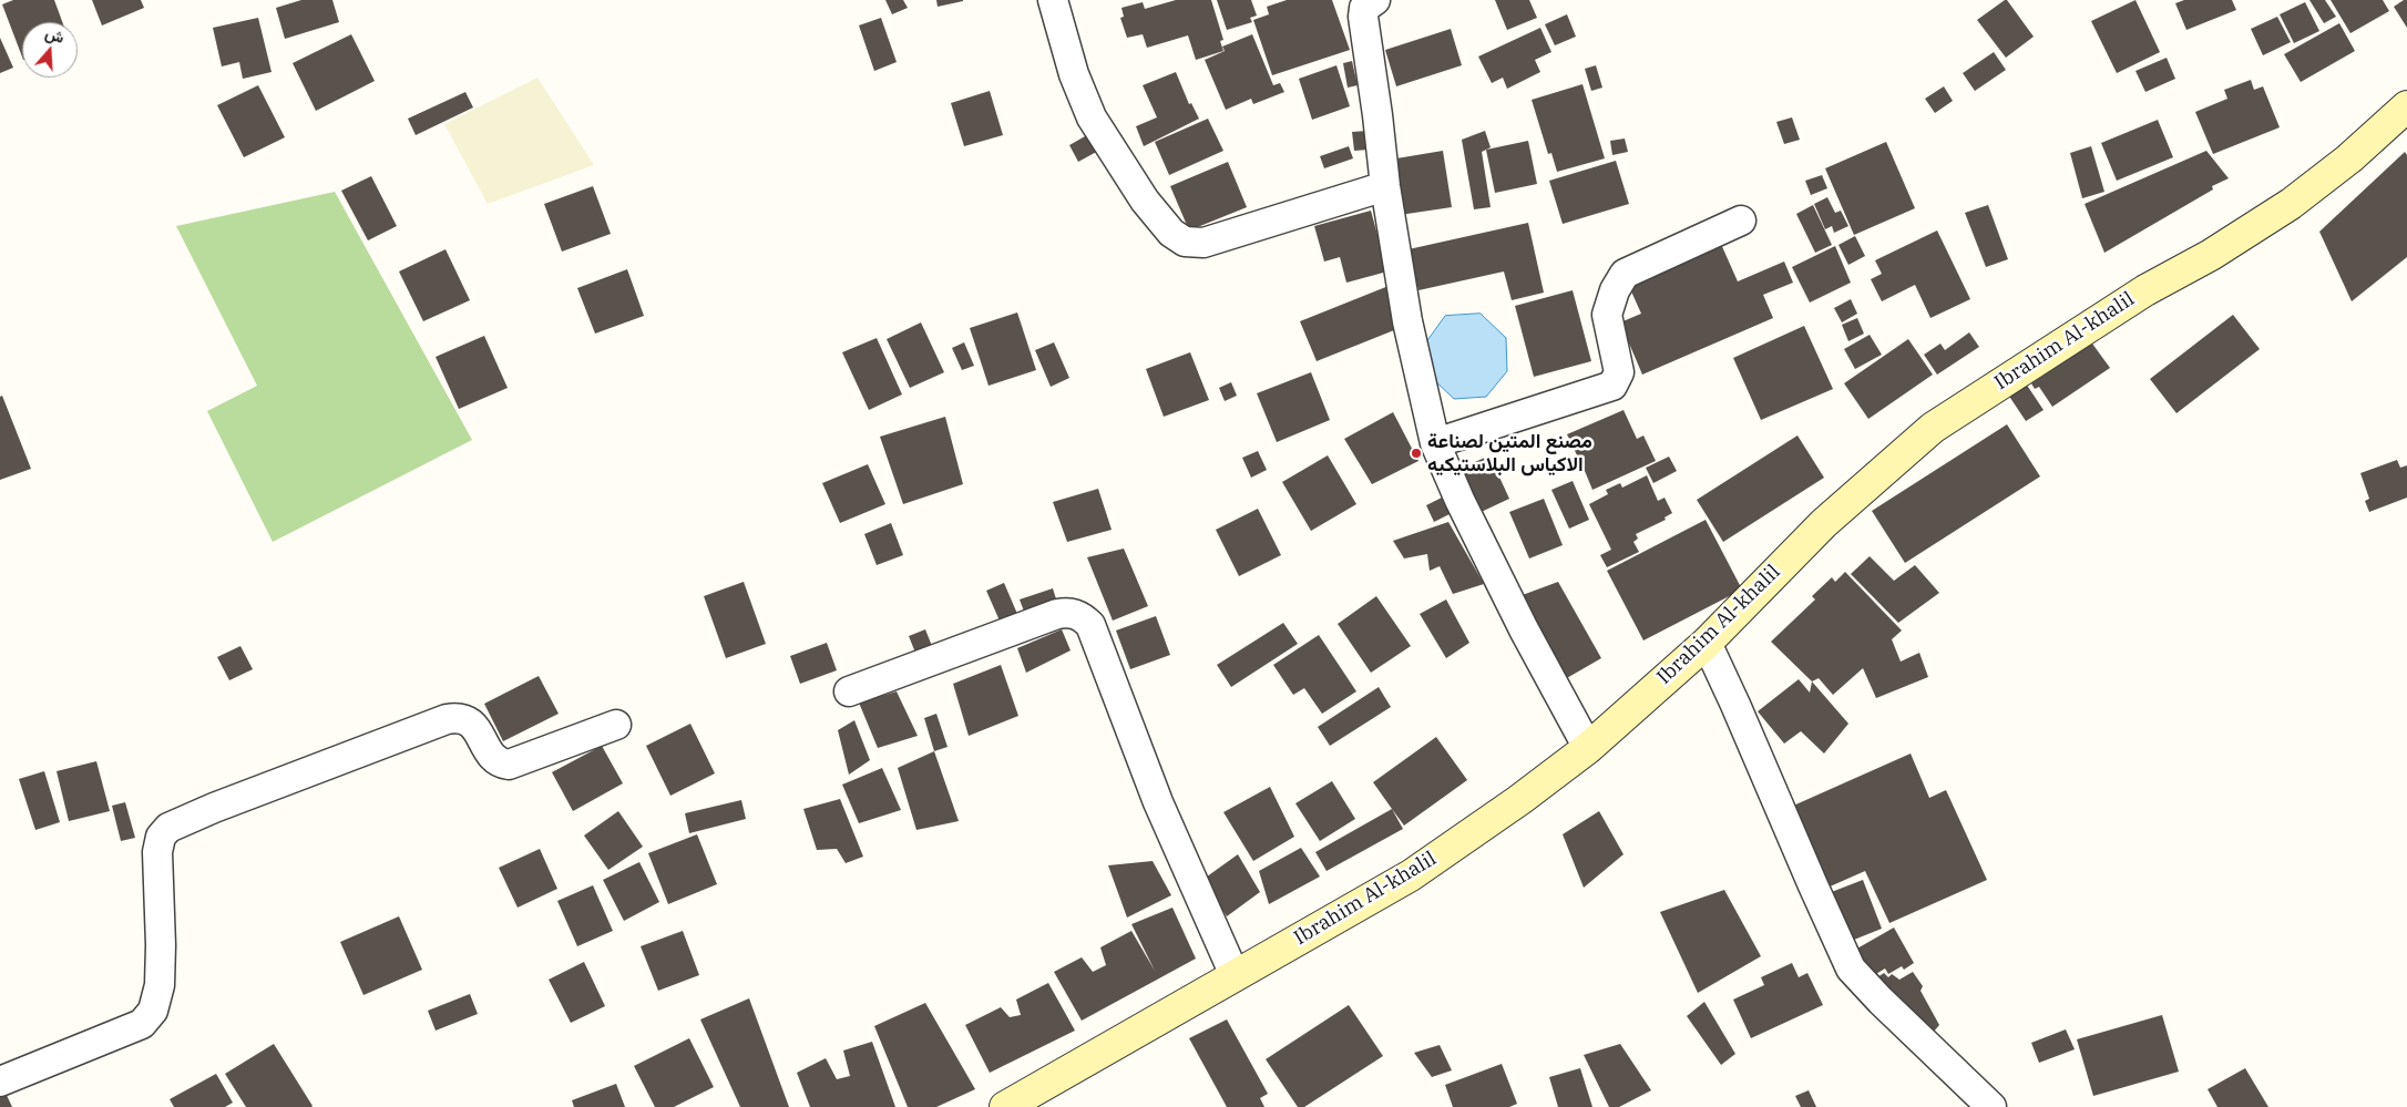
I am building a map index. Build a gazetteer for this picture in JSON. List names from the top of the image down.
{
  "streets": {
    "street": ["Ibrahim Al-khalil"]
  },
  "places": ["مصنع المتين لصناعة الاكياس البلاستيكيه"],
  "north": "top"
}
